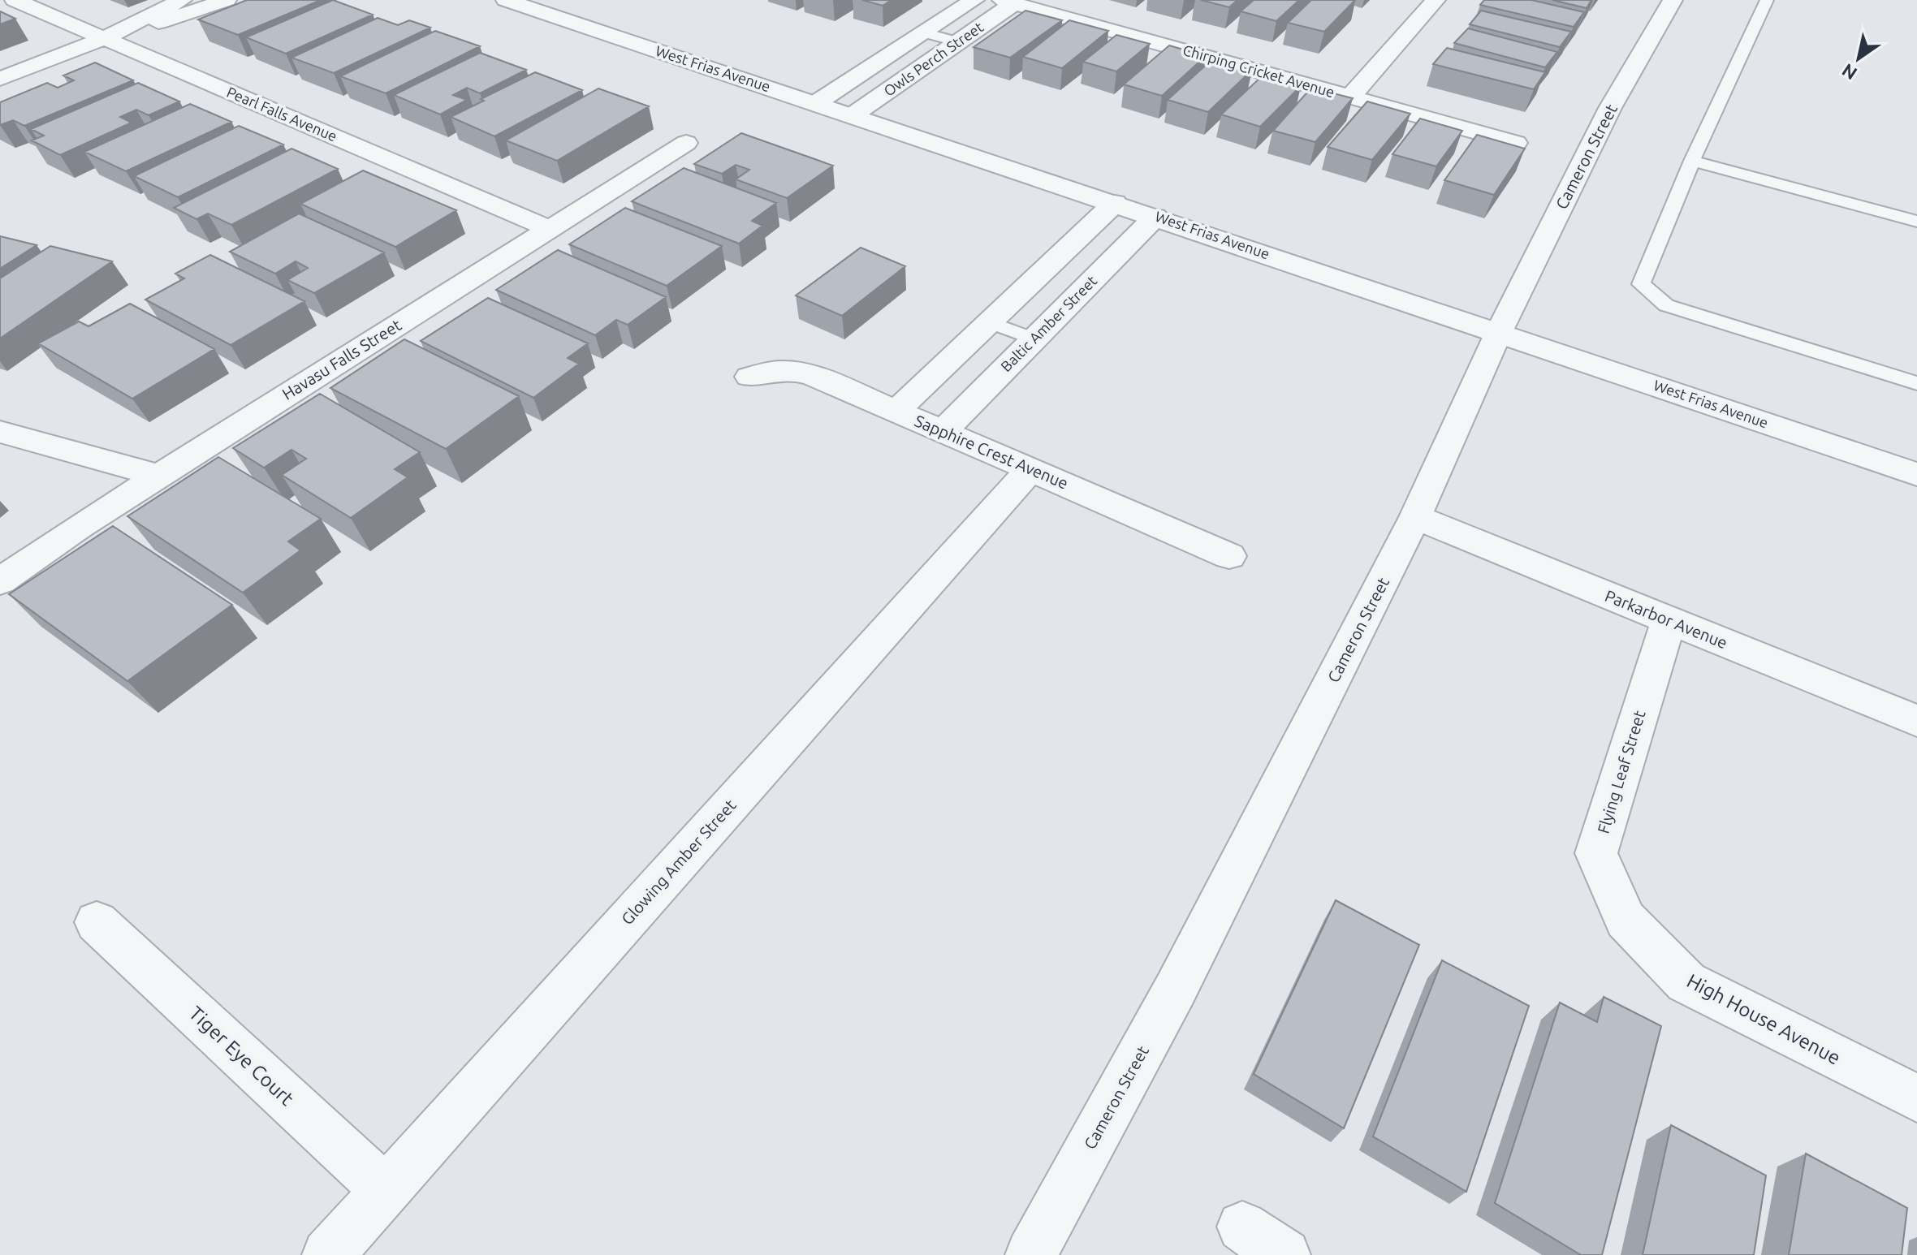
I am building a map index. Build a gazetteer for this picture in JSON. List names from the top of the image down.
{
  "streets": {
    "street": [
      "Owls Perch Street",
      "West Frias Avenue",
      "Chirping Cricket Avenue",
      "Pearl Falls Avenue",
      "Cameron Street",
      "Baltic Amber Street",
      "Havasu Falls Street",
      "Sapphire Crest Avenue",
      "Parkarbor Avenue",
      "Flying Leaf Street",
      "Glowing Amber Street",
      "High House Avenue",
      "Tiger Eye Court"
    ]
  },
  "crossings": [
    ["Owls Perch Street", "West Frias Avenue"],
    ["Owls Perch Street", "Chirping Cricket Avenue"],
    ["West Frias Avenue", "Cameron Street"],
    ["West Frias Avenue", "Baltic Amber Street"],
    ["Pearl Falls Avenue", "Havasu Falls Street"],
    ["Cameron Street", "Parkarbor Avenue"],
    ["Baltic Amber Street", "Sapphire Crest Avenue"],
    ["Sapphire Crest Avenue", "Glowing Amber Street"],
    ["Parkarbor Avenue", "Flying Leaf Street"],
    ["Flying Leaf Street", "High House Avenue"],
    ["Glowing Amber Street", "Tiger Eye Court"]
  ],
  "north": "bottom left"
}
